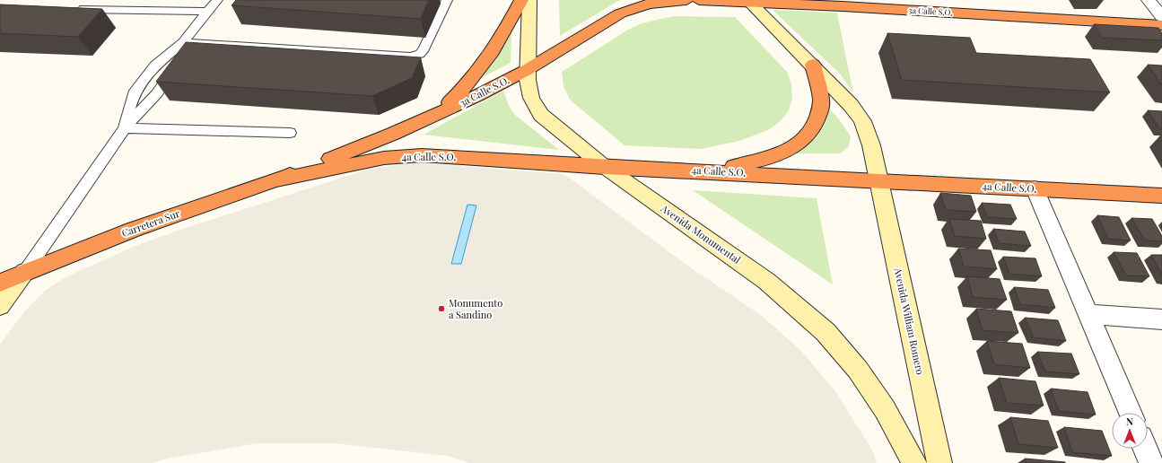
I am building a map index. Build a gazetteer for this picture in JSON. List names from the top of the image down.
{
  "streets": {
    "highway": ["3a Calle S.O.", "4a Calle S.O.", "Carretera Sur"],
    "main road": ["Avenida Monumental", "Avenida William Romero"]
  },
  "crossings": [
    ["3a Calle S.O.", "4a Calle S.O."],
    ["3a Calle S.O.", "Carretera Sur"],
    ["3a Calle S.O.", "Avenida Monumental"],
    ["4a Calle S.O.", "Carretera Sur"],
    ["4a Calle S.O.", "Avenida Monumental"],
    ["4a Calle S.O.", "Avenida William Romero"]
  ],
  "places": ["Monumento a Sandino"],
  "north": "top"
}
